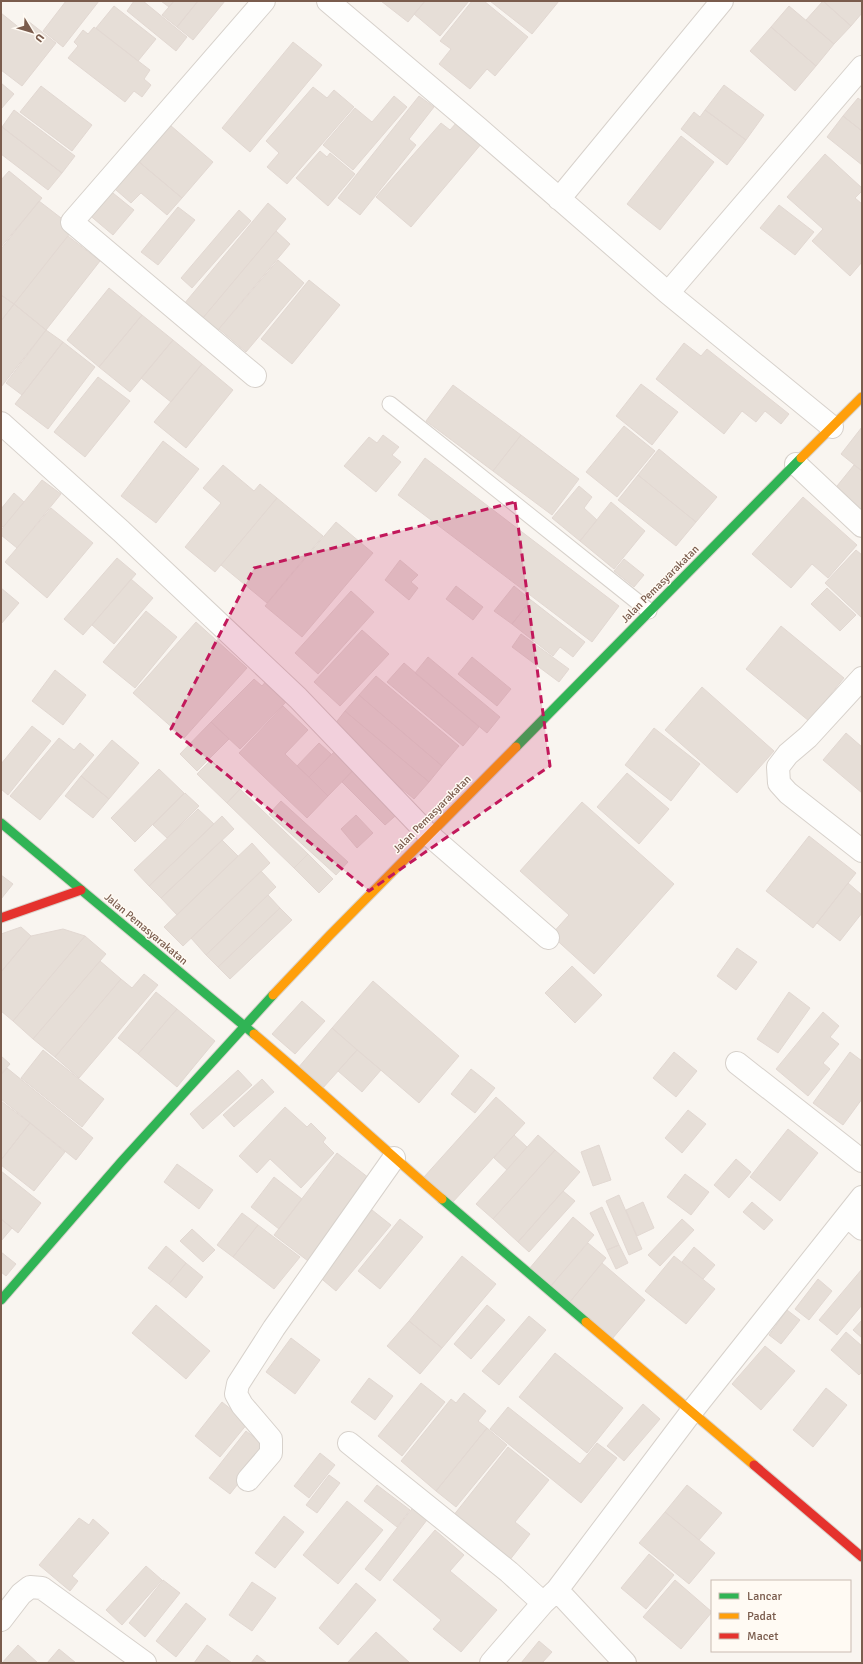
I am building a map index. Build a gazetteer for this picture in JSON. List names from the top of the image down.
{
  "streets": {
    "street": ["Jalan Pemasyarakatan"]
  },
  "legend": ["Lancar", "Padat", "Macet"],
  "north": "bottom right"
}
